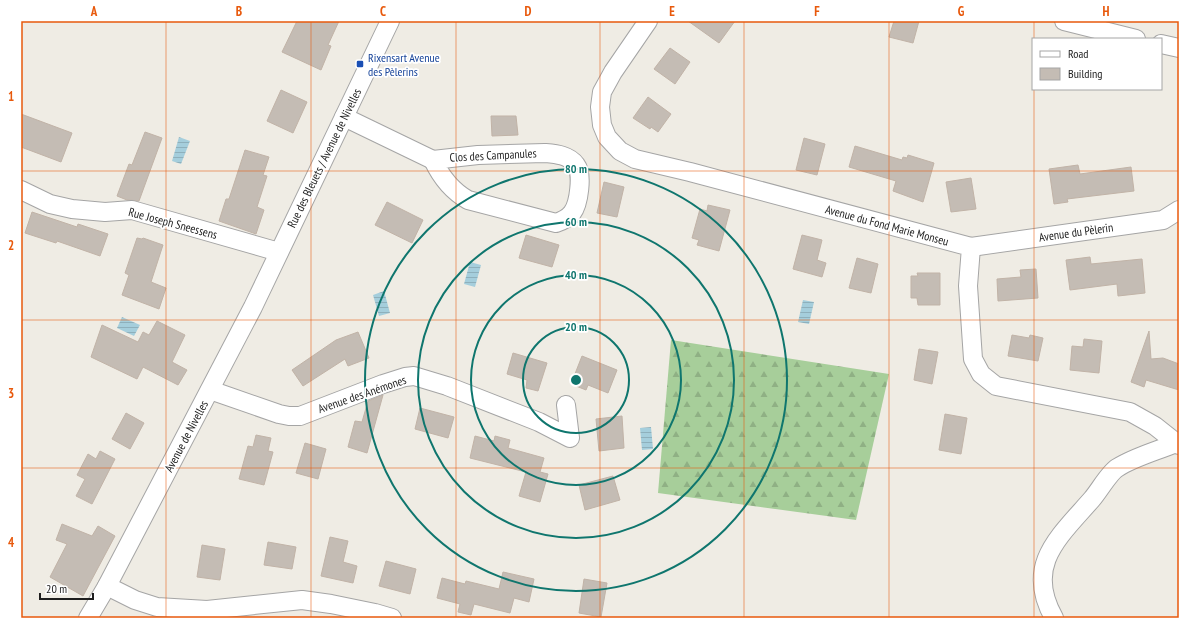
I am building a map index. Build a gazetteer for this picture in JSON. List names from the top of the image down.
{
  "streets": {
    "street": [
      "Clos des Campanules",
      "Rue des Bleuets / Avenue de Nivelles",
      "Rue Joseph Sneessens",
      "Avenue du Fond Marie Monseu",
      "Avenue du Pèlerin",
      "Avenue des Anémones",
      "Avenue de Nivelles"
    ]
  },
  "crossings": [
    ["Clos des Campanules", "Rue des Bleuets / Avenue de Nivelles"],
    ["Rue des Bleuets / Avenue de Nivelles", "Rue Joseph Sneessens"],
    ["Rue des Bleuets / Avenue de Nivelles", "Avenue de Nivelles"],
    ["Rue Joseph Sneessens", "Avenue de Nivelles"],
    ["Avenue du Fond Marie Monseu", "Avenue du Pèlerin"],
    ["Avenue des Anémones", "Avenue de Nivelles"]
  ],
  "places": {
    "transit": ["Rixensart Avenue des Pèlerins"]
  },
  "legend": ["Road", "Building"],
  "scale_bar": "20 m",
  "grid": {
    "columns": [
      "A",
      "B",
      "C",
      "D",
      "E",
      "F",
      "G",
      "H"
    ],
    "rows": [
      "1",
      "2",
      "3",
      "4"
    ]
  },
  "rings": [
    "80 m",
    "60 m",
    "40 m",
    "20 m"
  ]
}
